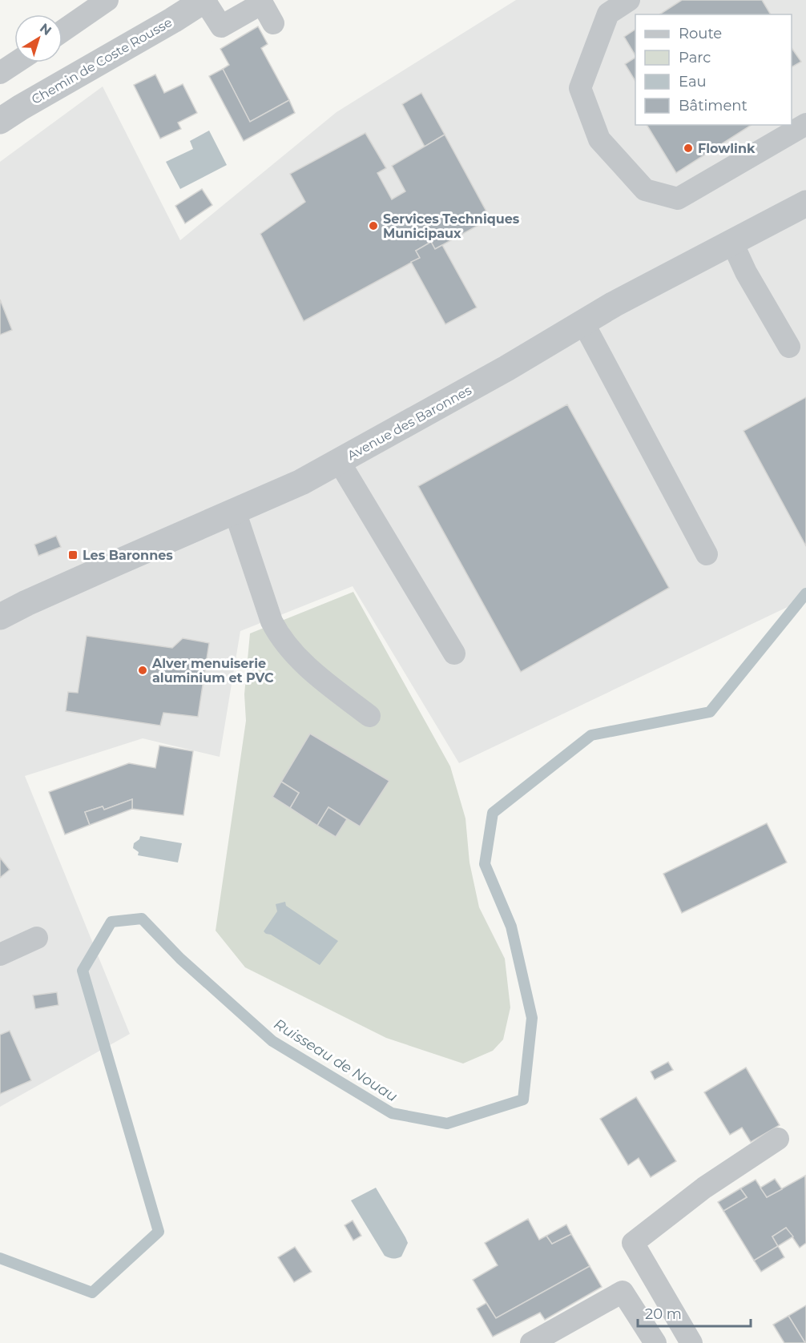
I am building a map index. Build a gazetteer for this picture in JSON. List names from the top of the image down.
{
  "streets": {
    "street": ["Chemin de Coste Rousse", "Avenue des Baronnes"]
  },
  "water": ["Ruisseau de Nouau"],
  "places": {
    "other": ["Flowlink", "Services Techniques Municipaux", "Alver menuiserie aluminium et PVC"],
    "transit": ["Les Baronnes"]
  },
  "legend": [
    "Route",
    "Parc",
    "Eau",
    "Bâtiment"
  ],
  "scale_bar": "20 m",
  "north": "top right"
}
